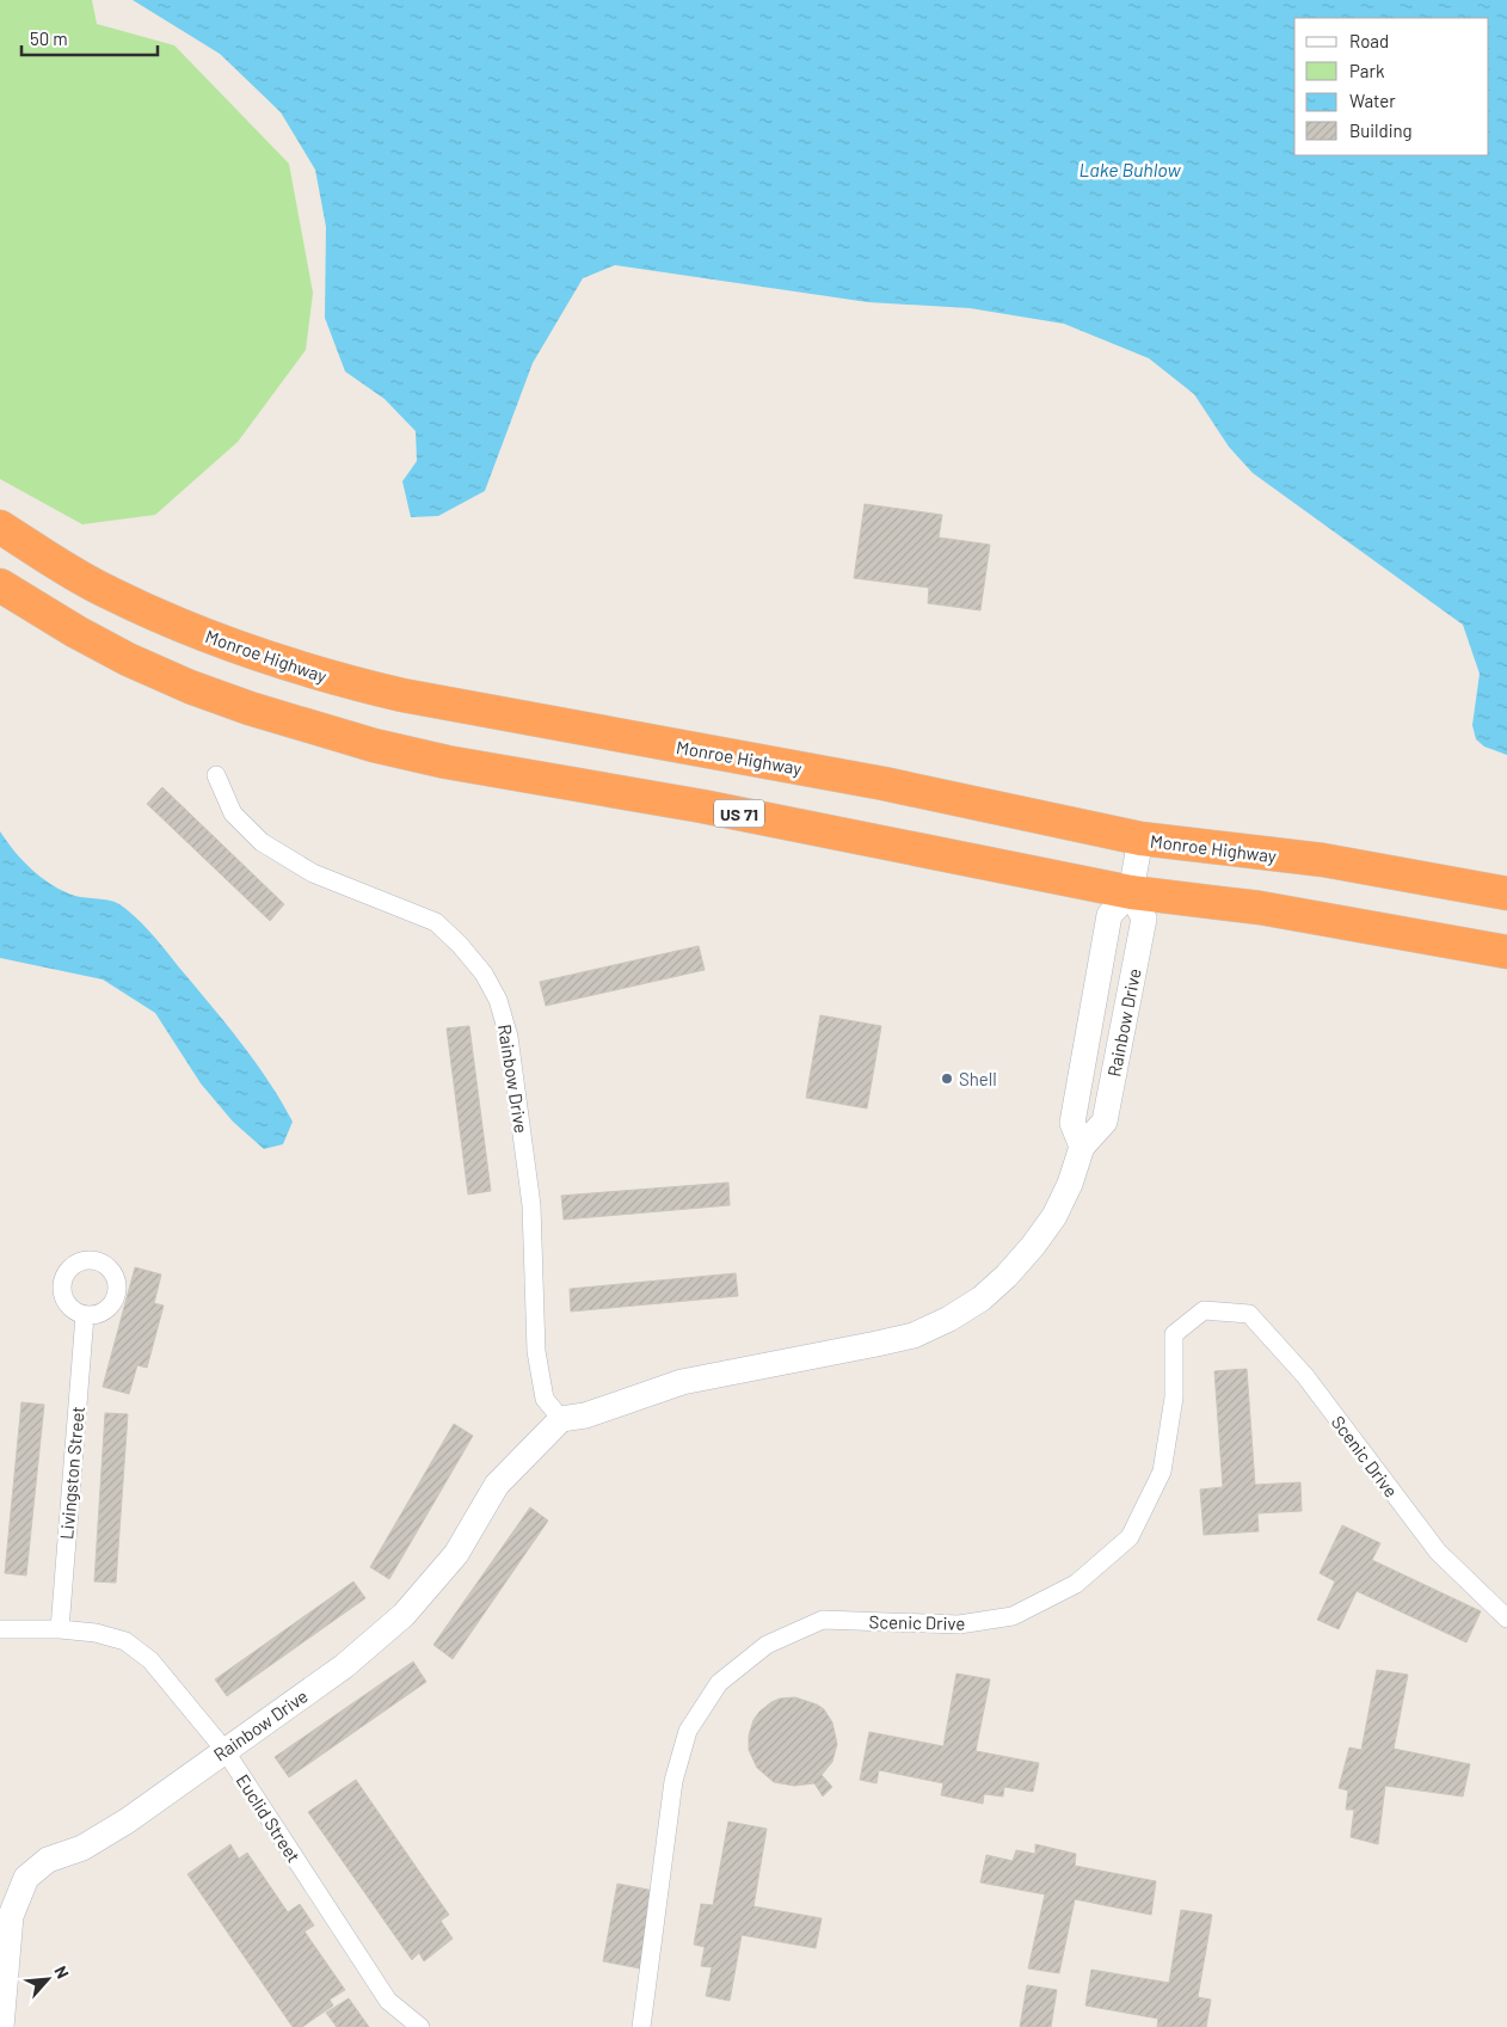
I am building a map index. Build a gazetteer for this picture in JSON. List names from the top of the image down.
{
  "streets": {
    "highway": ["Monroe Highway", "US 71"],
    "street": [
      "Rainbow Drive",
      "Scenic Drive",
      "Livingston Street",
      "Euclid Street"
    ]
  },
  "crossings": [
    ["US 71", "Rainbow Drive"],
    ["Rainbow Drive", "Euclid Street"],
    ["Livingston Street", "Euclid Street"]
  ],
  "water": ["Lake Buhlow"],
  "places": ["Shell"],
  "legend": [
    "Road",
    "Park",
    "Water",
    "Building"
  ],
  "scale_bar": "50 m",
  "north": "top right"
}
